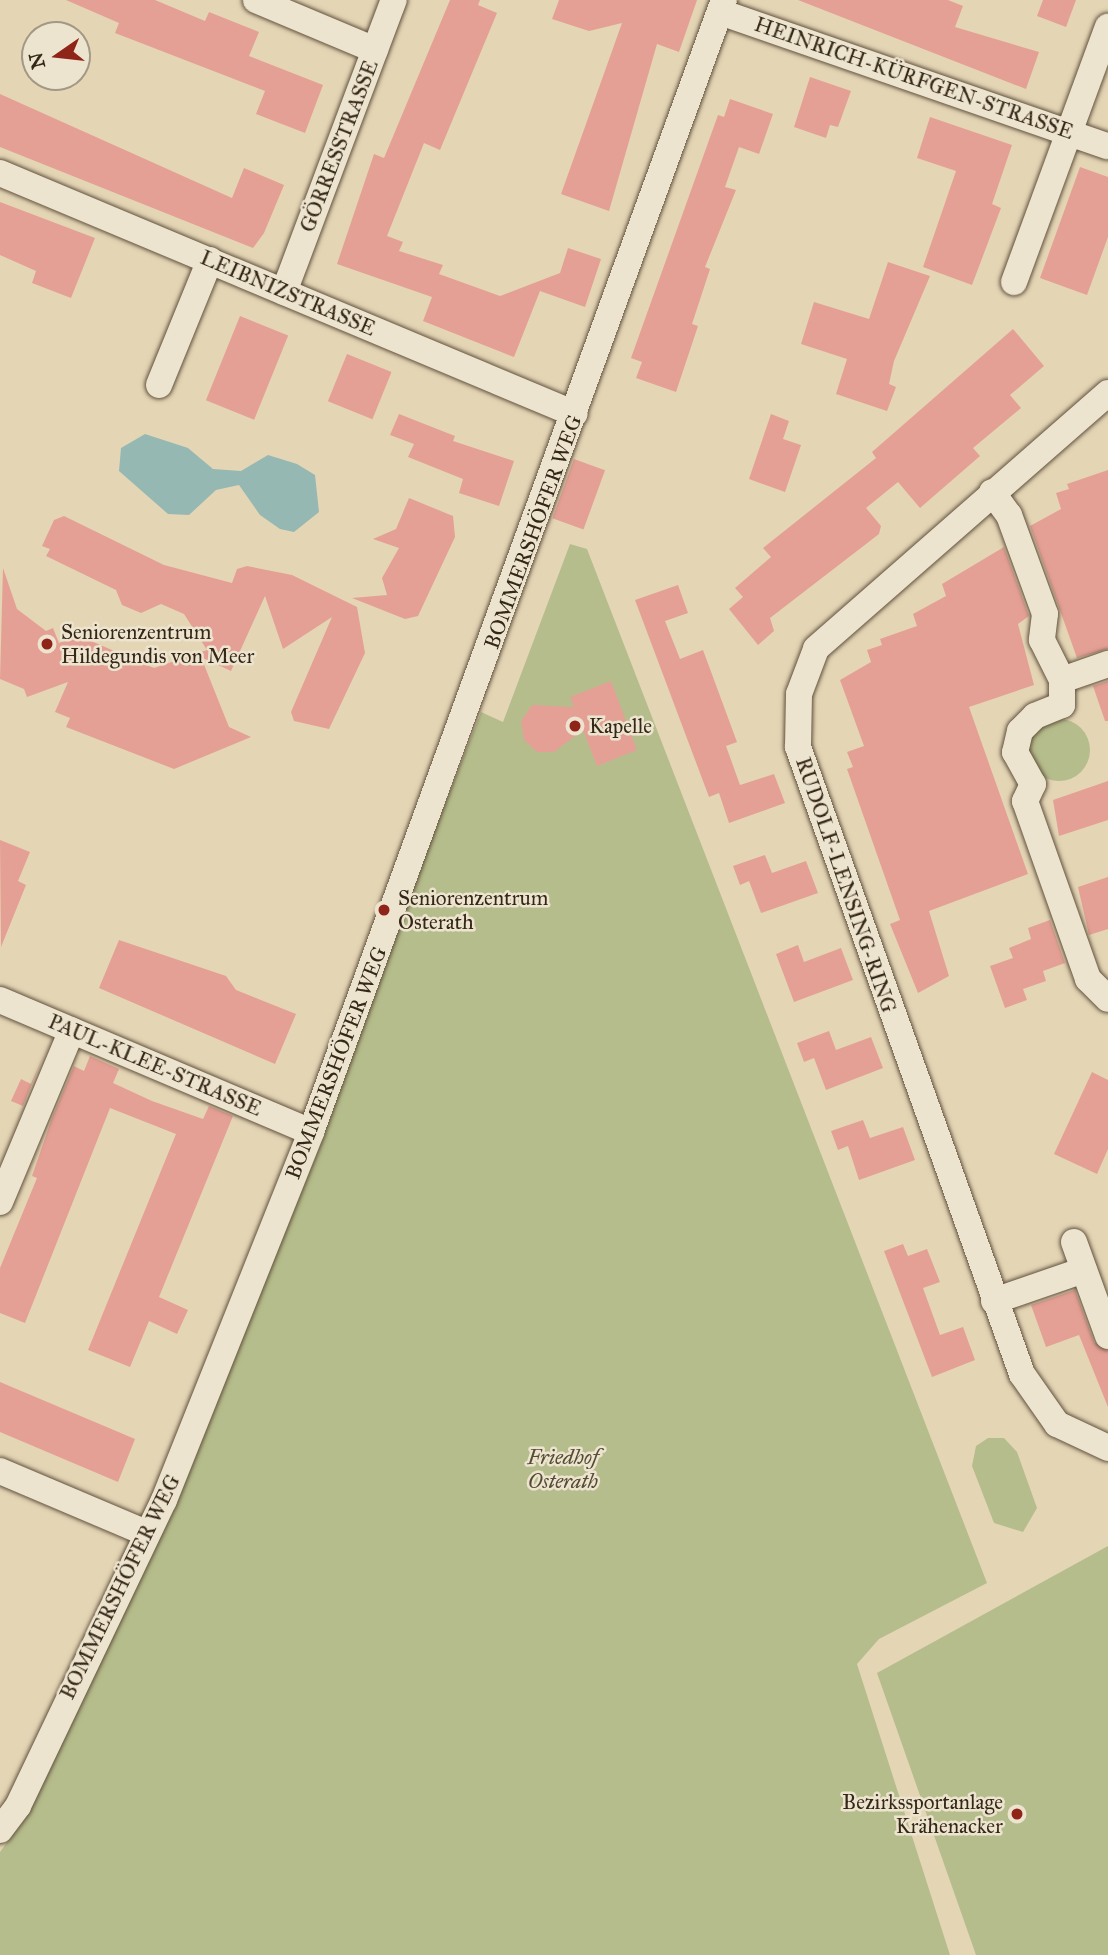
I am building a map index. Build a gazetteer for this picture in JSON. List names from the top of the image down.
{
  "streets": {
    "street": [
      "HEINRICH-KÜRFGEN-STRASSE",
      "GÖRRESSTRASSE",
      "LEIBNIZSTRASSE",
      "BOMMERSHÖFER WEG",
      "RUDOLF-LENSING-RING",
      "PAUL-KLEE-STRASSE"
    ]
  },
  "crossings": [
    ["HEINRICH-KÜRFGEN-STRASSE", "BOMMERSHÖFER WEG"],
    ["GÖRRESSTRASSE", "LEIBNIZSTRASSE"],
    ["LEIBNIZSTRASSE", "BOMMERSHÖFER WEG"],
    ["BOMMERSHÖFER WEG", "PAUL-KLEE-STRASSE"]
  ],
  "parks": ["Friedhof Osterath"],
  "places": [
    "Seniorenzentrum Hildegundis von Meer",
    "Kapelle",
    "Seniorenzentrum Osterath",
    "Bezirkssportanlage Krähenacker"
  ],
  "north": "left"
}
